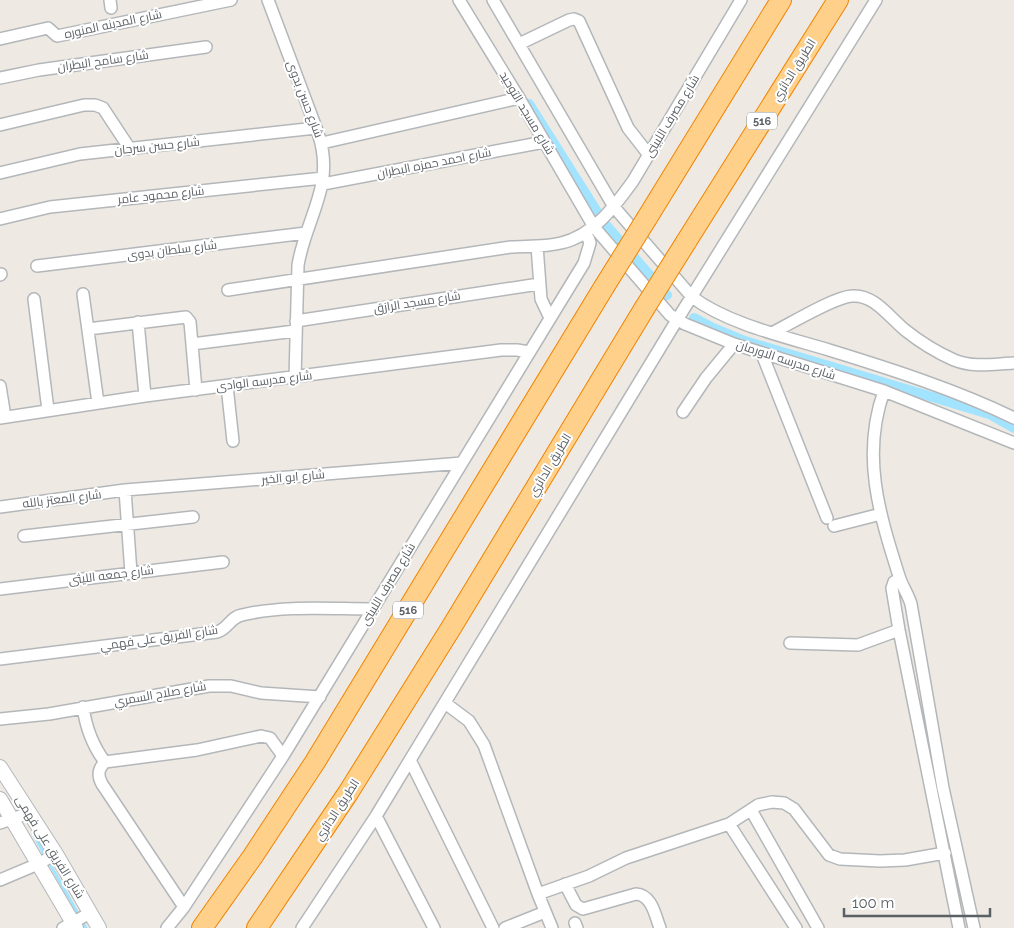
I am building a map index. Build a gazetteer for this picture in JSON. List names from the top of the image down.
{
  "streets": {
    "highway": ["الطريق الدائري", "516"],
    "street": [
      "شارع المدينه المنوره",
      "شارع سامح البطران",
      "شارع حسن بدوى",
      "شارع مسجد التوحيد",
      "شارع مصرف اللبينى",
      "شارع حسن سرحان",
      "شارع احمد حمزه البطران",
      "شارع محمود عامر",
      "شارع سلطان بدوى",
      "شارع مسجد الرازق",
      "شارع مدرسه الاورمان",
      "شارع مدرسه الوادى",
      "شارع ابو الخير",
      "شارع المعتز بالله",
      "شارع جمعه الليثى",
      "شارع الفريق على فهمي",
      "شارع صلاح السمري",
      "شارع الفريق على فهمى"
    ]
  },
  "crossings": [
    ["شارع حسن بدوى", "شارع حسن سرحان"],
    ["شارع حسن بدوى", "شارع احمد حمزه البطران"],
    ["شارع حسن بدوى", "شارع محمود عامر"],
    ["شارع حسن بدوى", "شارع سلطان بدوى"],
    ["شارع حسن بدوى", "شارع مسجد الرازق"],
    ["شارع حسن بدوى", "شارع مدرسه الوادى"],
    ["شارع مسجد التوحيد", "شارع مصرف اللبينى"],
    ["شارع مسجد التوحيد", "شارع احمد حمزه البطران"],
    ["شارع مسجد التوحيد", "شارع مدرسه الاورمان"],
    ["شارع مصرف اللبينى", "شارع مدرسه الاورمان"],
    ["شارع مصرف اللبينى", "شارع مدرسه الوادى"],
    ["شارع مصرف اللبينى", "شارع ابو الخير"],
    ["شارع مصرف اللبينى", "شارع الفريق على فهمي"],
    ["شارع مصرف اللبينى", "شارع صلاح السمري"],
    ["شارع احمد حمزه البطران", "شارع محمود عامر"],
    ["شارع ابو الخير", "شارع المعتز بالله"]
  ],
  "scale_bar": "100 m"
}
